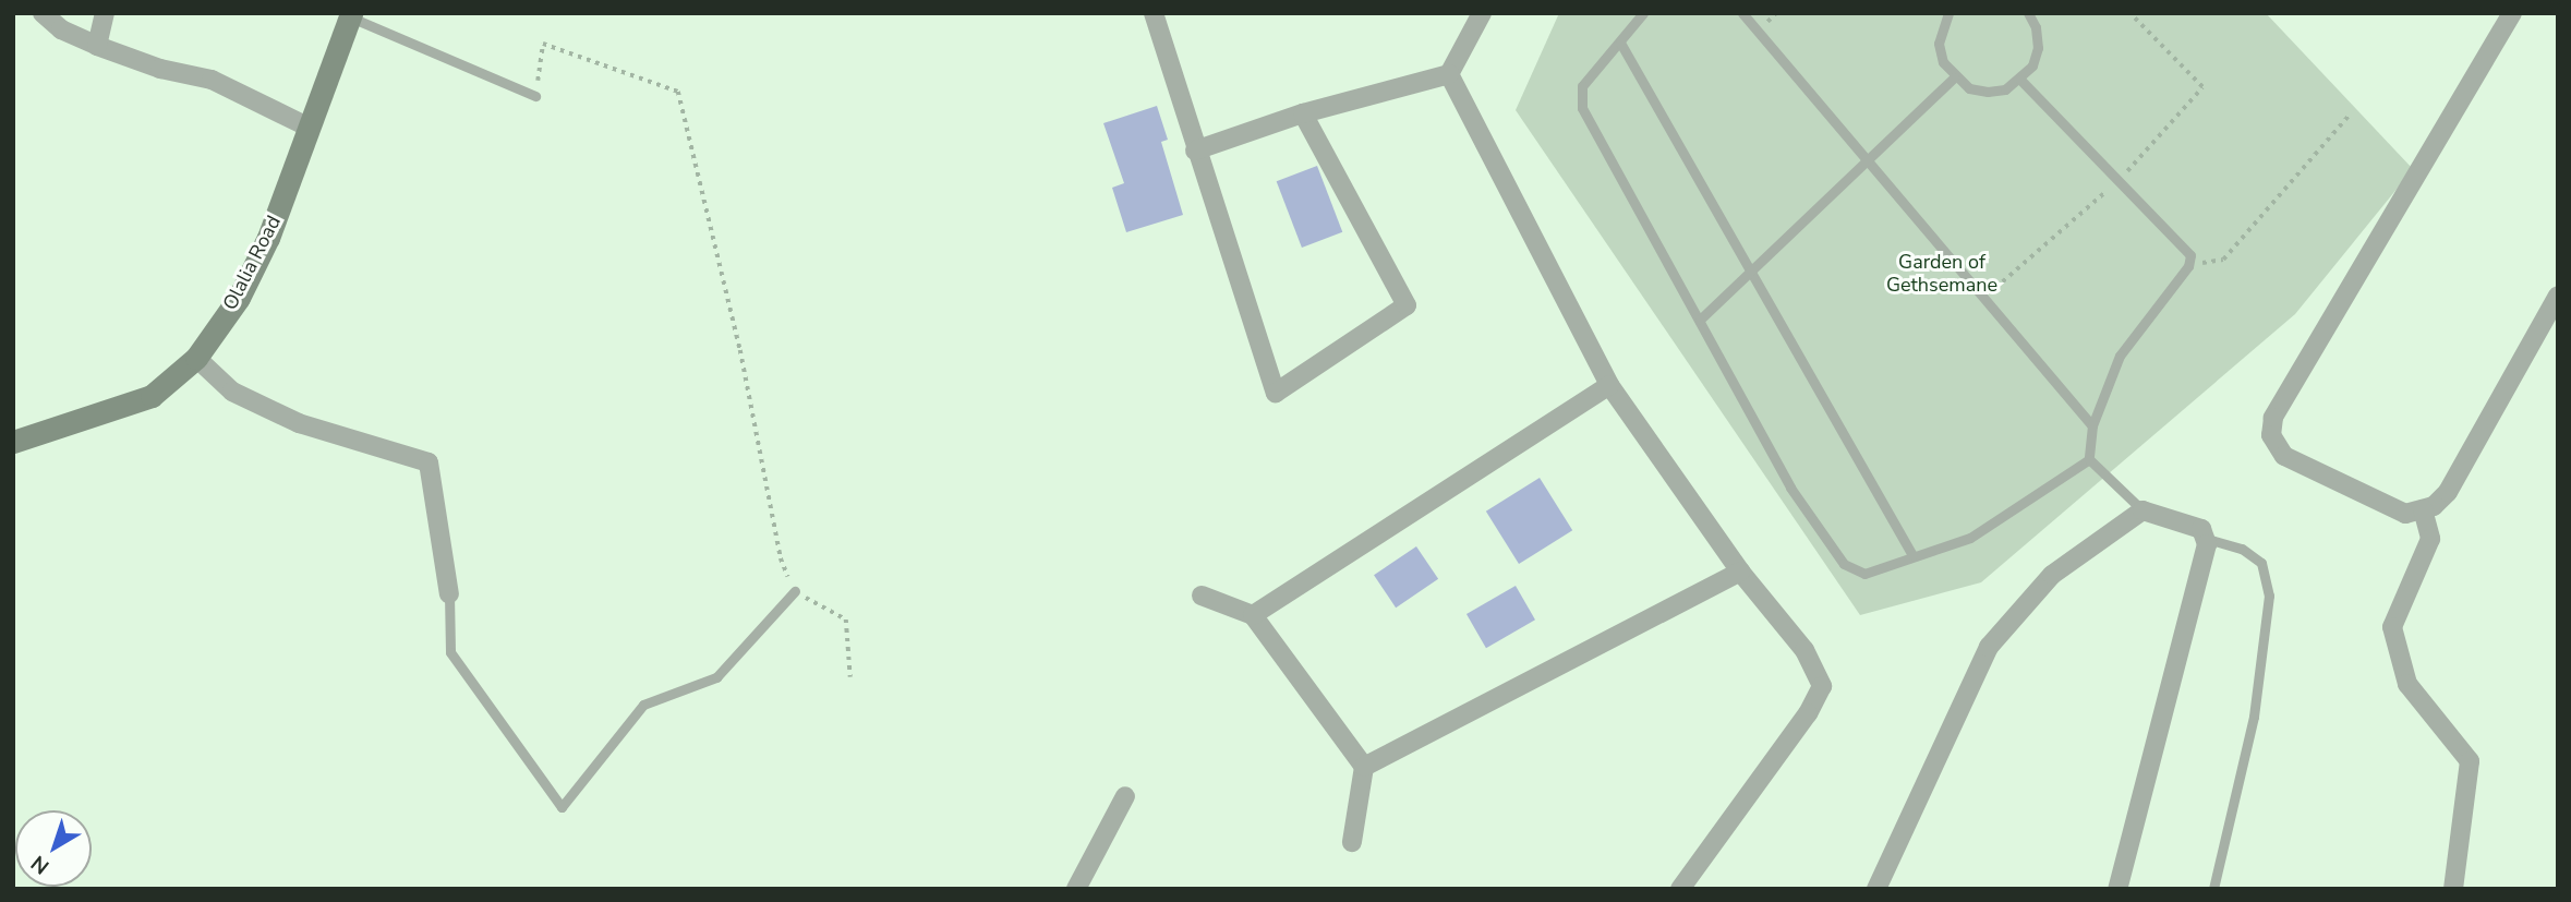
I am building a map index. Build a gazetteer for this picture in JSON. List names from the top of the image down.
{
  "streets": {
    "main road": ["Olalia Road"]
  },
  "parks": ["Garden of Gethsemane"],
  "north": "bottom left"
}
